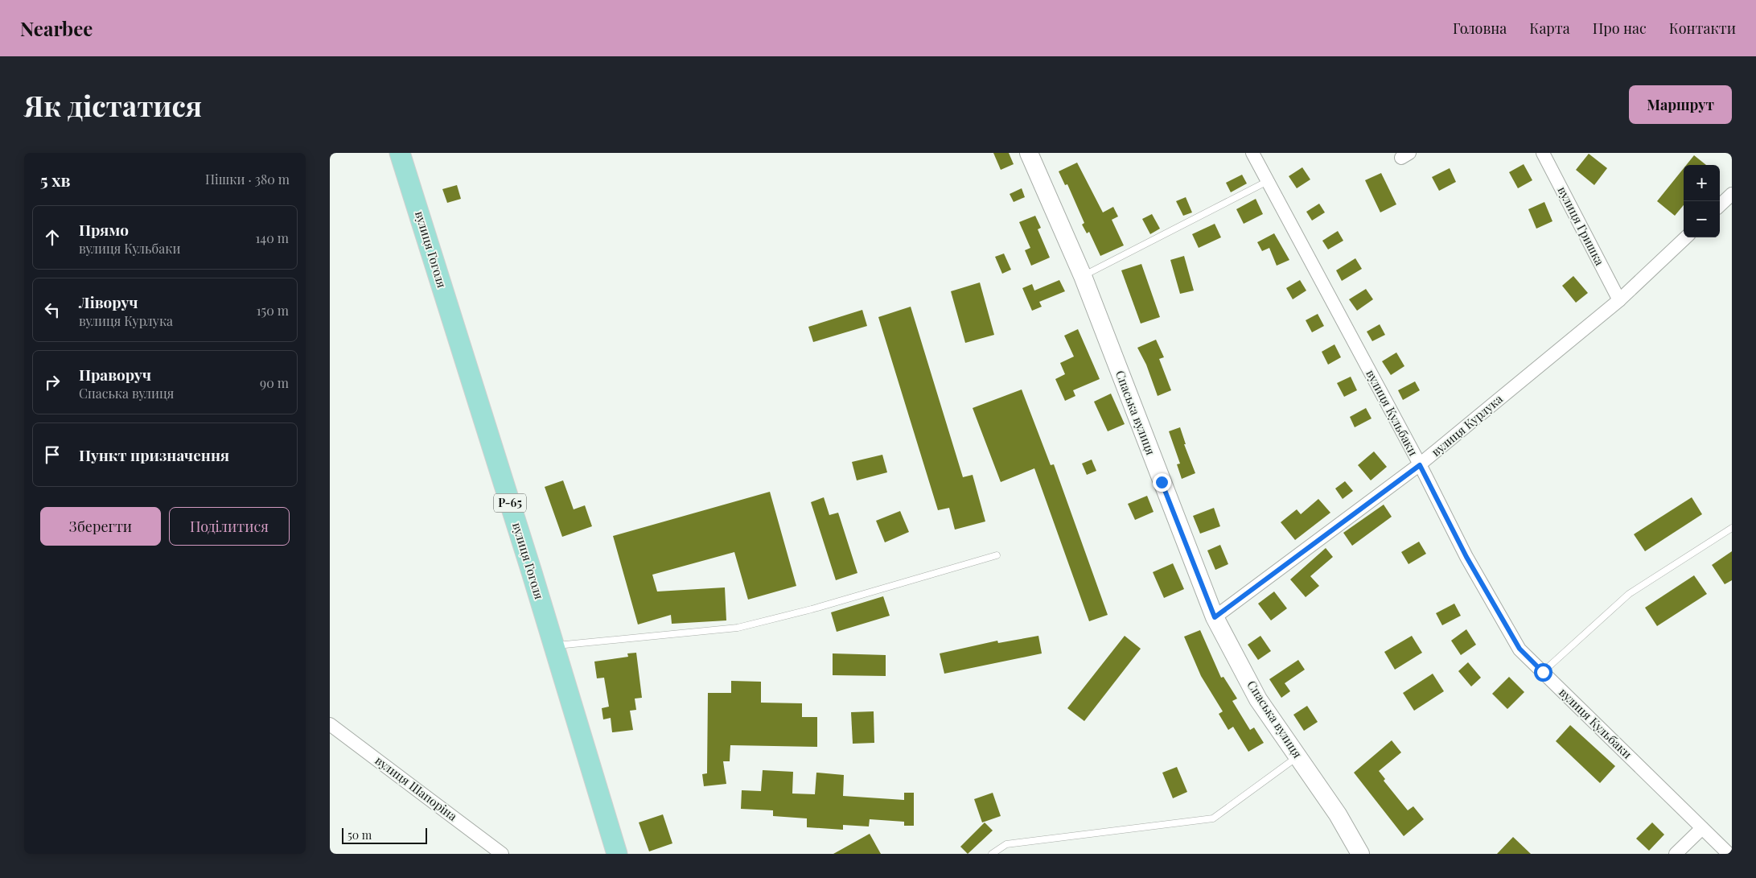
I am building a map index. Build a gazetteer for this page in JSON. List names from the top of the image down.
{
  "streets": {
    "main road": ["вулиця Гоголя", "Р-65"],
    "street": [
      "вулиця Гришка",
      "Спаська вулиця",
      "вулиця Кульбаки",
      "вулиця Курлука",
      "вулиця Шапоріна"
    ]
  },
  "crossings": [
    ["вулиця Гришка", "вулиця Курлука"],
    ["Спаська вулиця", "вулиця Курлука"],
    ["вулиця Кульбаки", "вулиця Курлука"]
  ],
  "scale_bar": "50 m",
  "page": {
    "header": "Nearbee",
    "nav": [
      "Головна",
      "Карта",
      "Про нас",
      "Контакти"
    ],
    "buttons": [
      "Маршрут",
      ["Зберегти", "Поділитися"]
    ],
    "title": "Як дістатися",
    "heading": ["5 хв", "Пішки · 380 m"],
    "map_buttons": ["+", "−"],
    "list": [
      ["Прямо", "вулиця Кульбаки", "140 m"],
      ["Ліворуч", "вулиця Курлука", "150 m"],
      ["Праворуч", "Спаська вулиця", "90 m"],
      "Пункт призначення"
    ],
    "scale": "50 m"
  }
}
